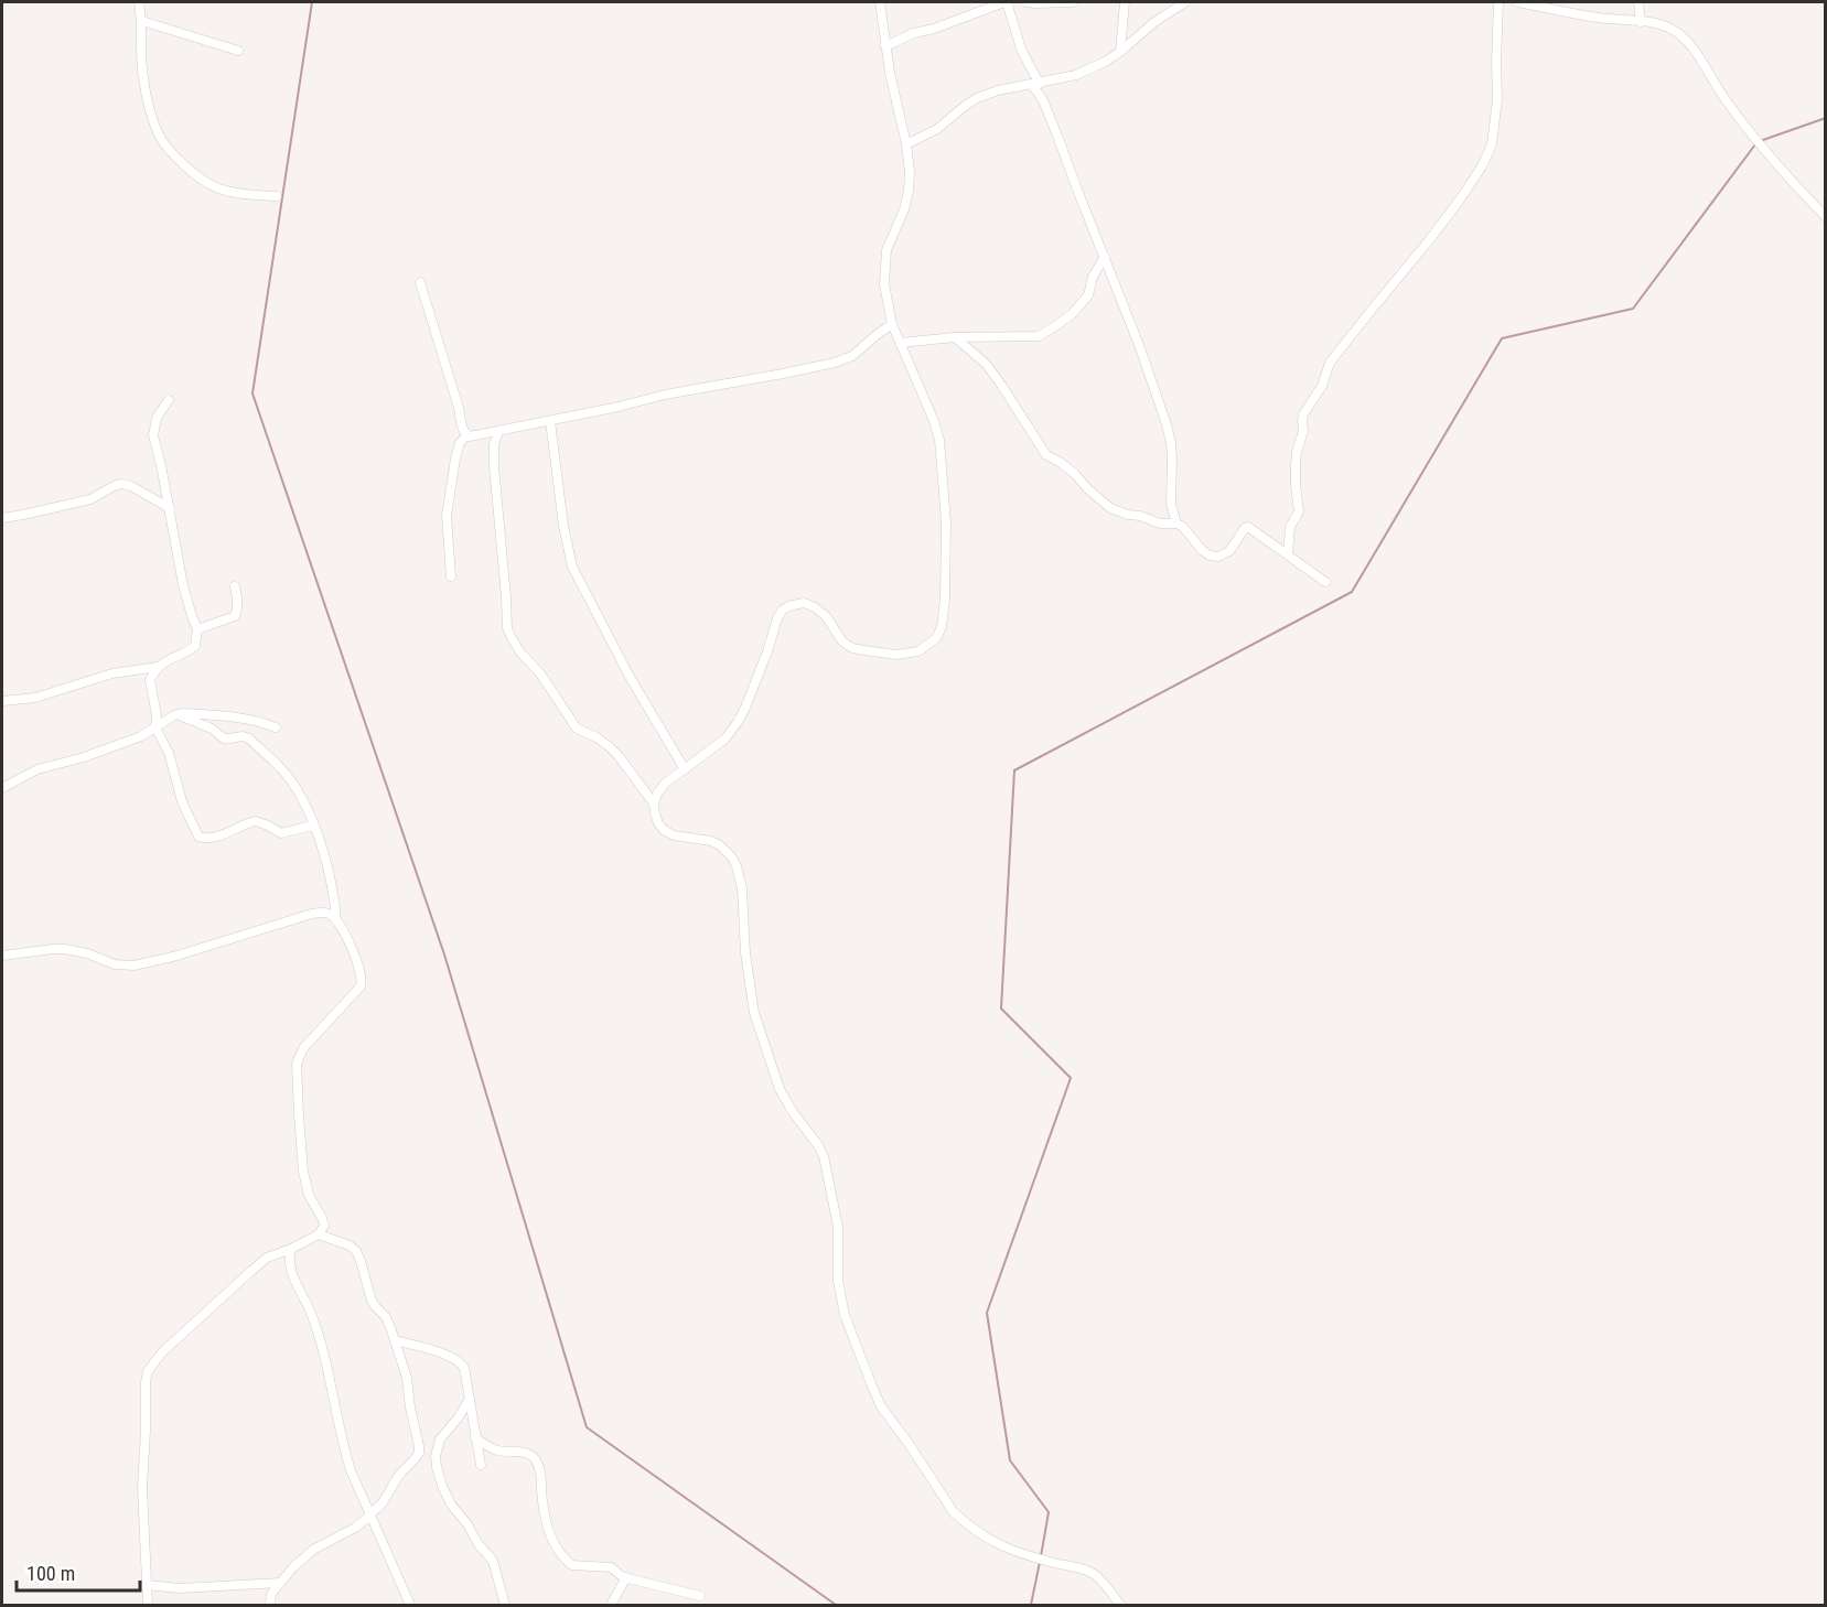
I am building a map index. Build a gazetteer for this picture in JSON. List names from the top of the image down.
{
  "scale_bar": "100 m"
}
